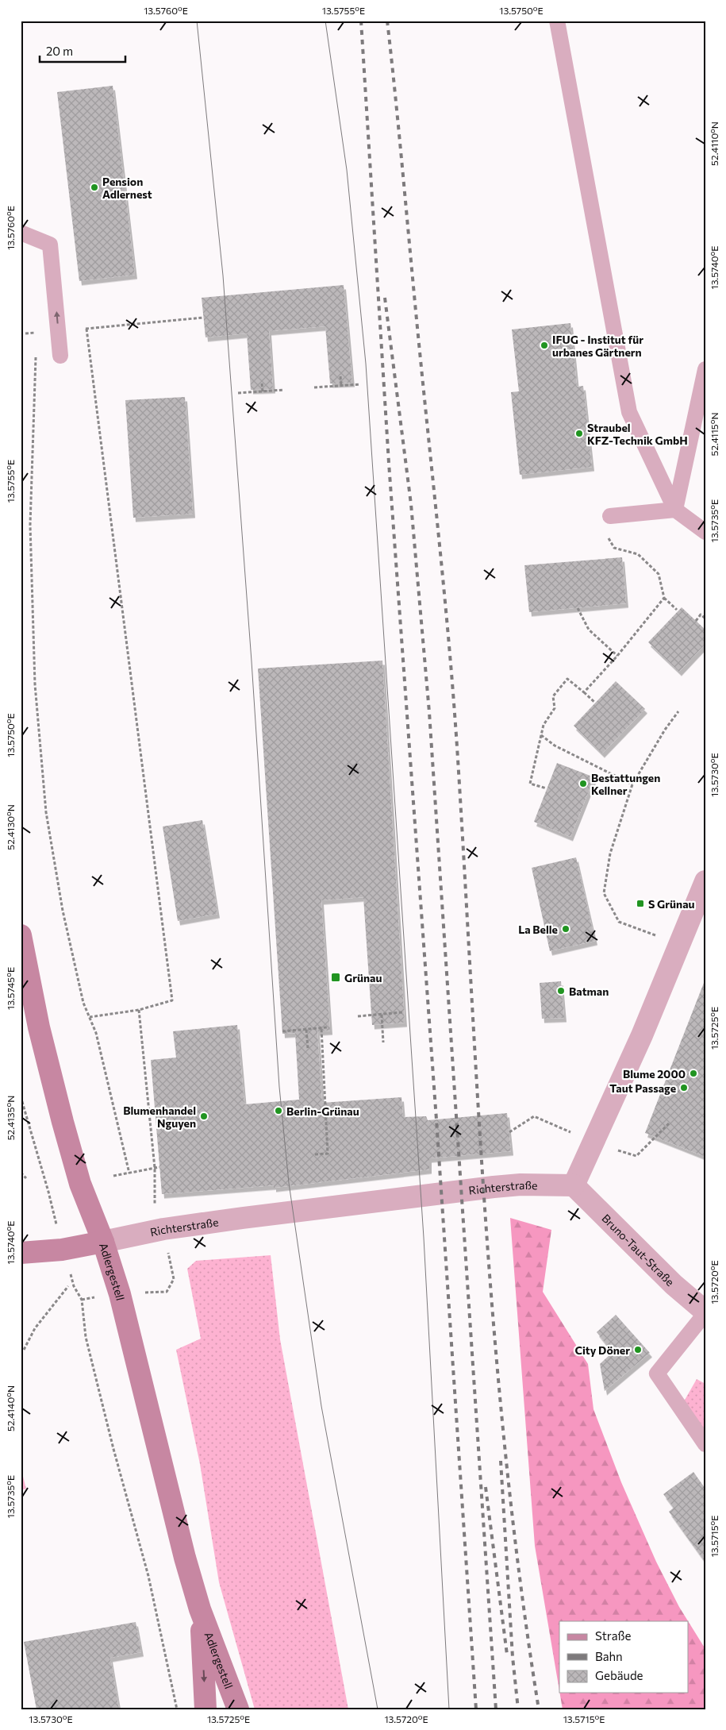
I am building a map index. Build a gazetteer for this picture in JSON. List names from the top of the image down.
{
  "streets": {
    "main road": ["Adlergestell"],
    "street": ["Richterstraße", "Bruno-Taut-Straße"]
  },
  "crossings": [
    ["Richterstraße", "Bruno-Taut-Straße"],
    ["Richterstraße", "Adlergestell"]
  ],
  "places": {
    "other": [
      "Pension Adlernest",
      "IFUG - Institut für urbanes Gärtnern",
      "Straubel KFZ-Technik GmbH",
      "Bestattungen Kellner",
      "La Belle",
      "Batman",
      "Blume 2000",
      "Taut Passage",
      "Berlin-Grünau",
      "Blumenhandel Nguyen",
      "City Döner"
    ],
    "transit": ["S Grünau", "Grünau"]
  },
  "legend": ["Straße", "Bahn", "Gebäude"],
  "scale_bar": "20 m",
  "coordinates": [
    "13.5760°E",
    "13.5755°E",
    "13.5750°E",
    "52.4110°N",
    "13.5740°E",
    "52.4115°N",
    "13.5735°E",
    "13.5730°E",
    "52.4130°N",
    "13.5745°E",
    "13.5725°E",
    "52.4135°N",
    "13.5720°E",
    "52.4140°N",
    "13.5715°E"
  ]
}
